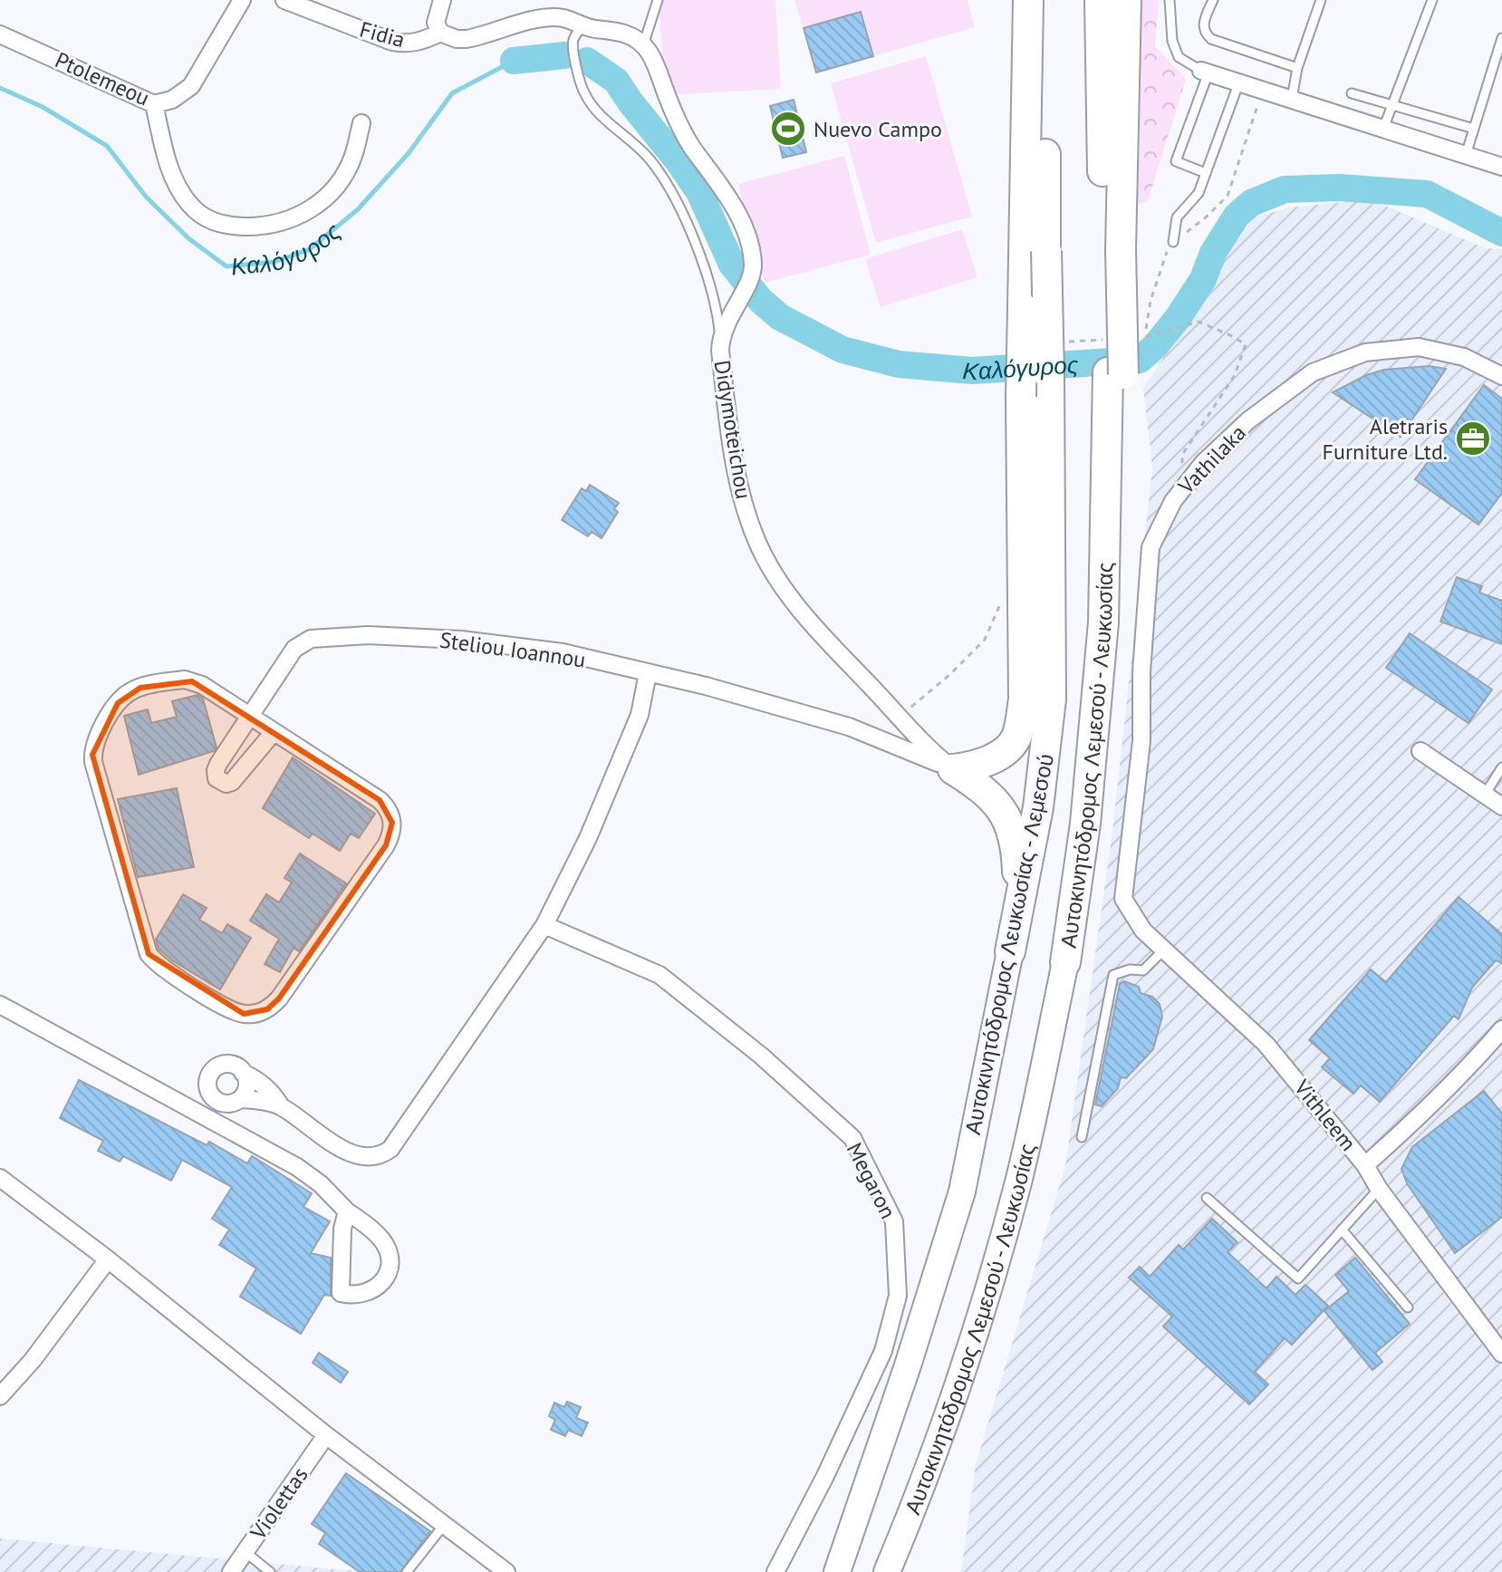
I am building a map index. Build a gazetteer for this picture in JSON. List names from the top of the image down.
{
  "streets": {
    "highway": ["Αυτοκινητόδρομος Λεμεσού - Λευκωσίας", "Αυτοκινητόδρομος Λευκωσίας - Λεμεσού"],
    "street": [
      "Fidia",
      "Ptolemeou",
      "Didymoteichou",
      "Vathilaka",
      "Steliou Ioannou",
      "Vithleem",
      "Megaron",
      "Violettas"
    ]
  },
  "crossings": [
    ["Didymoteichou", "Steliou Ioannou"],
    ["Vathilaka", "Vithleem"]
  ],
  "water": ["Καλόγυρος"],
  "places": {
    "sports": ["Nuevo Campo"],
    "office": ["Aletraris Furniture Ltd."]
  }
}
